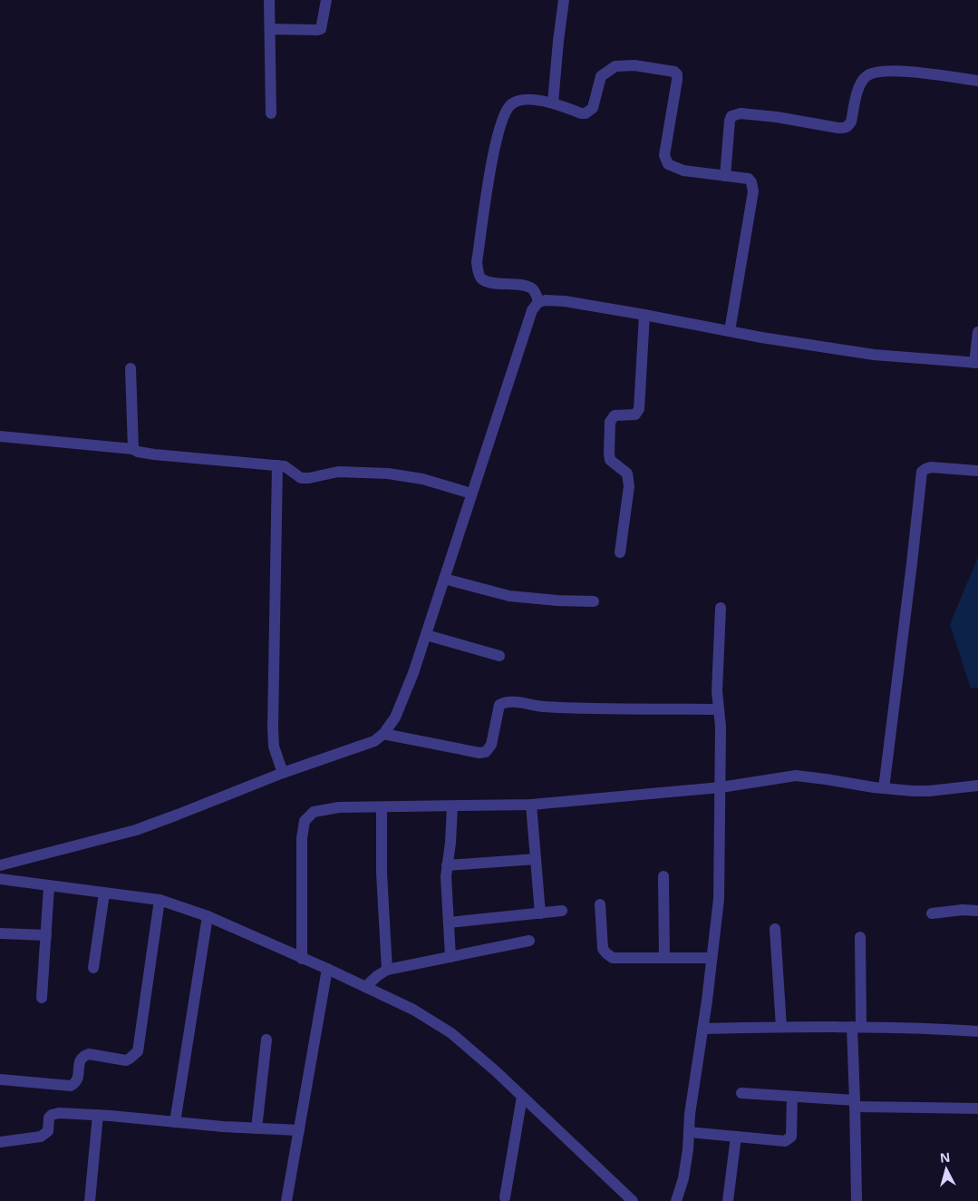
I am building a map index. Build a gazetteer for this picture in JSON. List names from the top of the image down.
{
  "north": "top"
}
